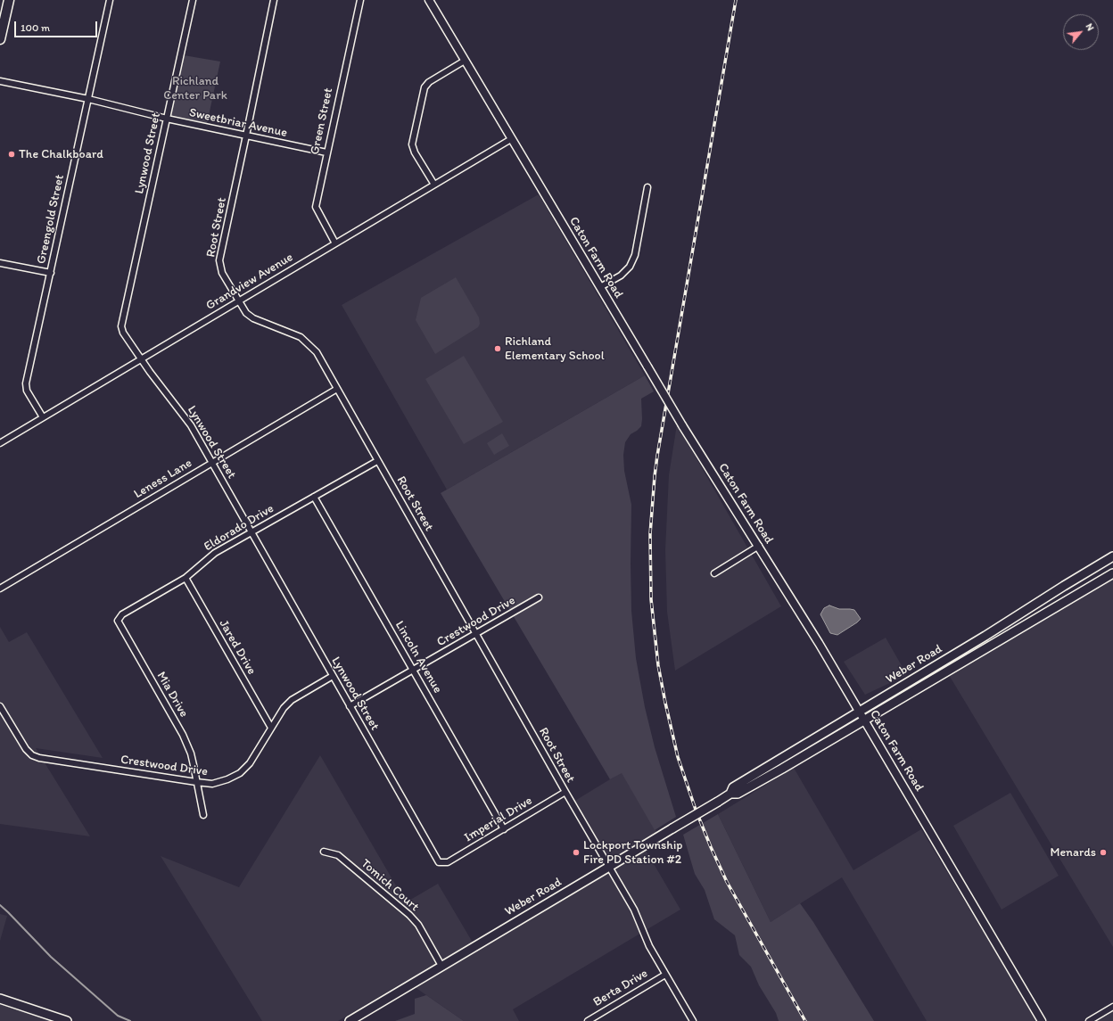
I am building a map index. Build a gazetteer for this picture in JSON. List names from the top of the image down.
{
  "streets": {
    "main road": ["Weber Road"],
    "street": [
      "Green Street",
      "Sweetbriar Avenue",
      "Lynwood Street",
      "Greengold Street",
      "Root Street",
      "Caton Farm Road",
      "Grandview Avenue",
      "Leness Lane",
      "Eldorado Drive",
      "Crestwood Drive",
      "Jared Drive",
      "Lincoln Avenue",
      "Mia Drive",
      "Imperial Drive",
      "Tomich Court",
      "Berta Drive"
    ]
  },
  "crossings": [
    ["Green Street", "Sweetbriar Avenue"],
    ["Green Street", "Grandview Avenue"],
    ["Sweetbriar Avenue", "Lynwood Street"],
    ["Sweetbriar Avenue", "Greengold Street"],
    ["Sweetbriar Avenue", "Root Street"],
    ["Lynwood Street", "Grandview Avenue"],
    ["Lynwood Street", "Leness Lane"],
    ["Lynwood Street", "Eldorado Drive"],
    ["Lynwood Street", "Crestwood Drive"],
    ["Lynwood Street", "Imperial Drive"],
    ["Greengold Street", "Grandview Avenue"],
    ["Root Street", "Grandview Avenue"],
    ["Root Street", "Leness Lane"],
    ["Root Street", "Eldorado Drive"],
    ["Root Street", "Crestwood Drive"],
    ["Root Street", "Weber Road"],
    ["Root Street", "Imperial Drive"],
    ["Root Street", "Berta Drive"],
    ["Caton Farm Road", "Grandview Avenue"],
    ["Caton Farm Road", "Weber Road"],
    ["Eldorado Drive", "Jared Drive"],
    ["Eldorado Drive", "Lincoln Avenue"],
    ["Eldorado Drive", "Mia Drive"],
    ["Crestwood Drive", "Jared Drive"],
    ["Crestwood Drive", "Lincoln Avenue"],
    ["Crestwood Drive", "Mia Drive"],
    ["Lincoln Avenue", "Imperial Drive"],
    ["Weber Road", "Tomich Court"]
  ],
  "parks": ["Richland Center Park"],
  "places": [
    "The Chalkboard",
    "Richland Elementary School",
    "Lockport Township Fire PD Station #2",
    "Menards"
  ],
  "scale_bar": "100 m",
  "north": "top right"
}
